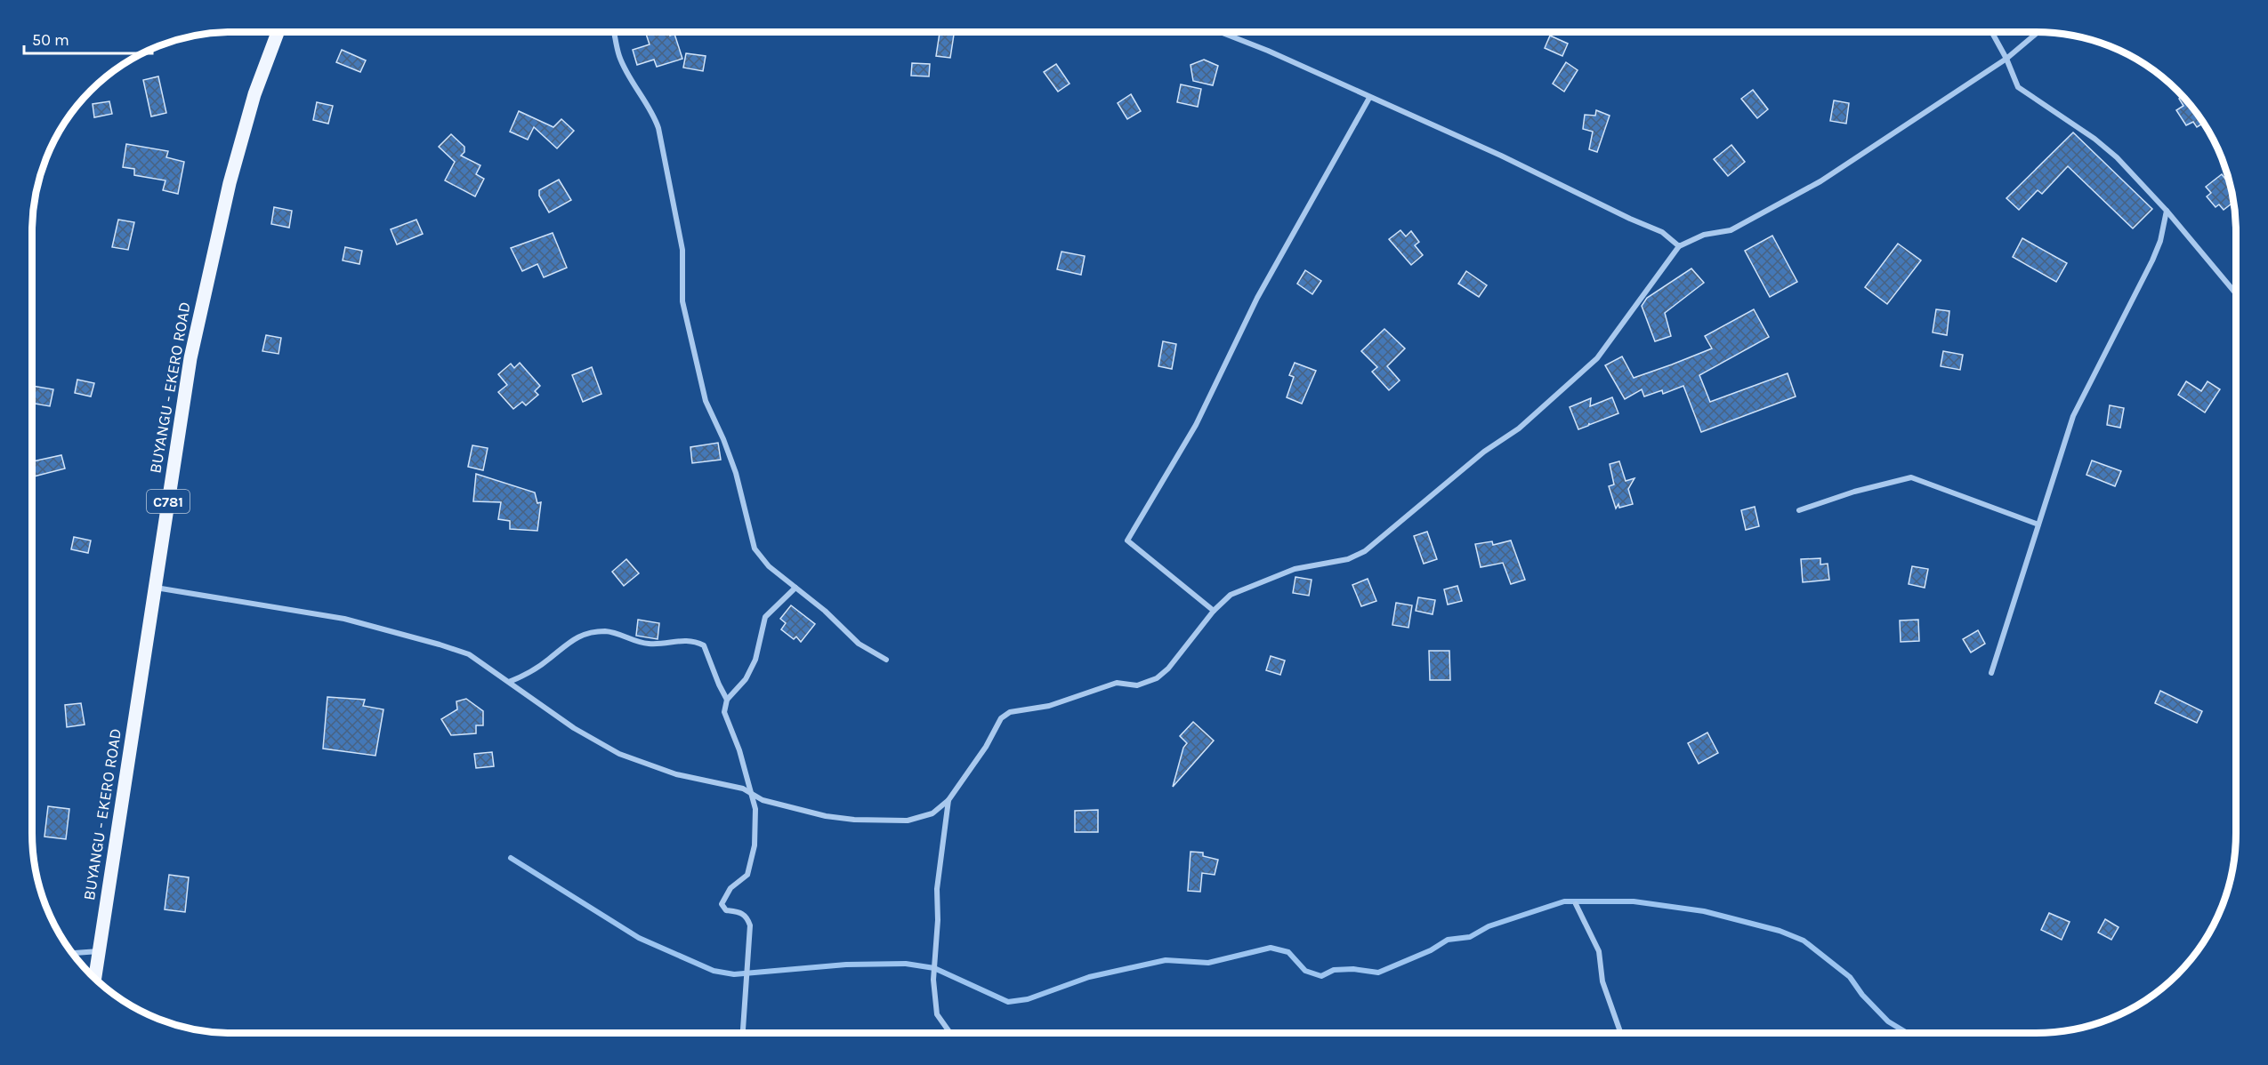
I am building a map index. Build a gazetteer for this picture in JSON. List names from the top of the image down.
{
  "streets": {
    "main road": ["BUYANGU - EKERO ROAD", "C781"]
  },
  "scale_bar": "50 m"
}
